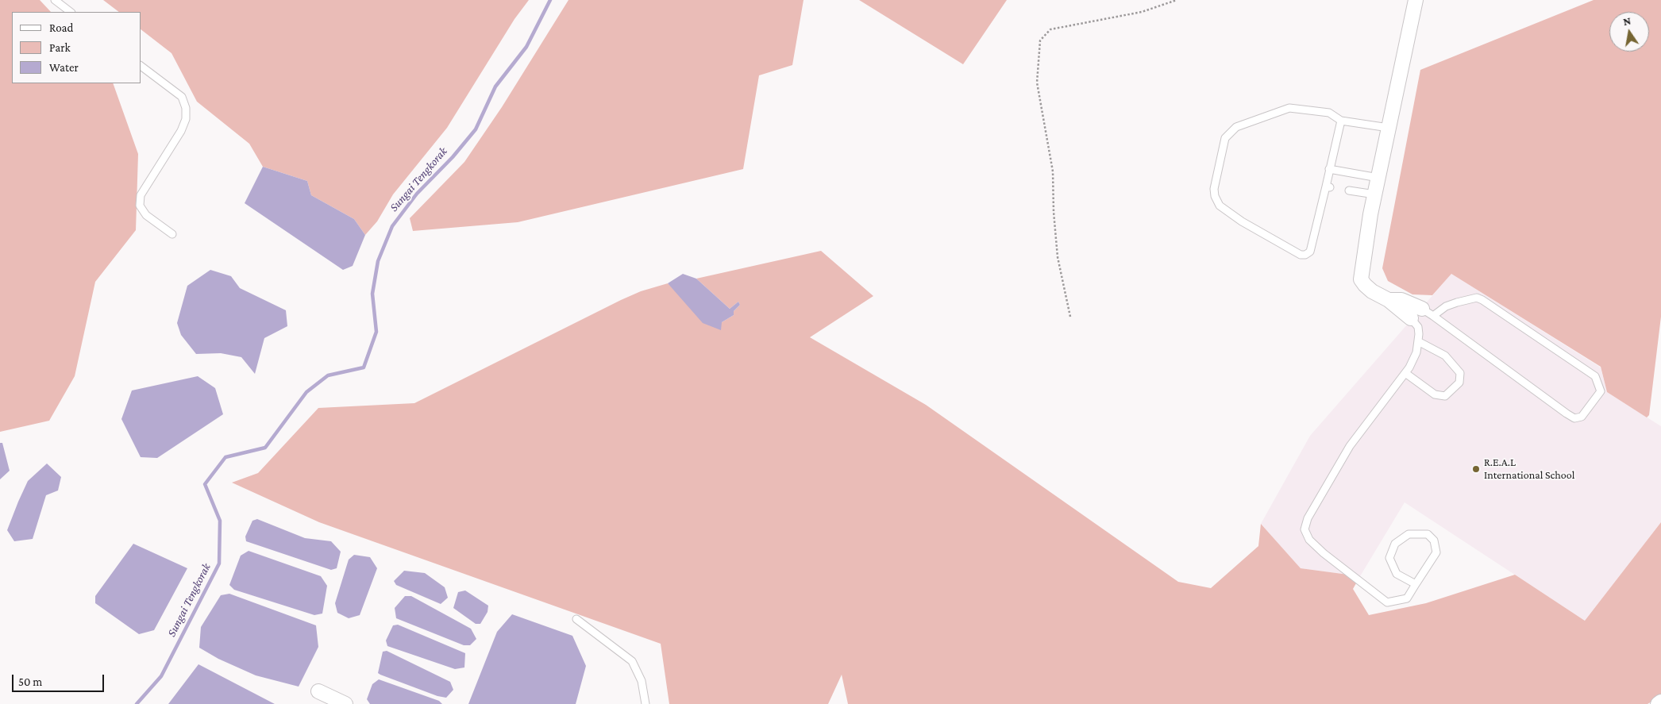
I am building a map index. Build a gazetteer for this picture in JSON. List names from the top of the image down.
{
  "water": ["Sungai Tengkorak"],
  "places": ["R.E.A.L International School"],
  "legend": ["Road", "Park", "Water"],
  "scale_bar": "50 m",
  "north": "top"
}
